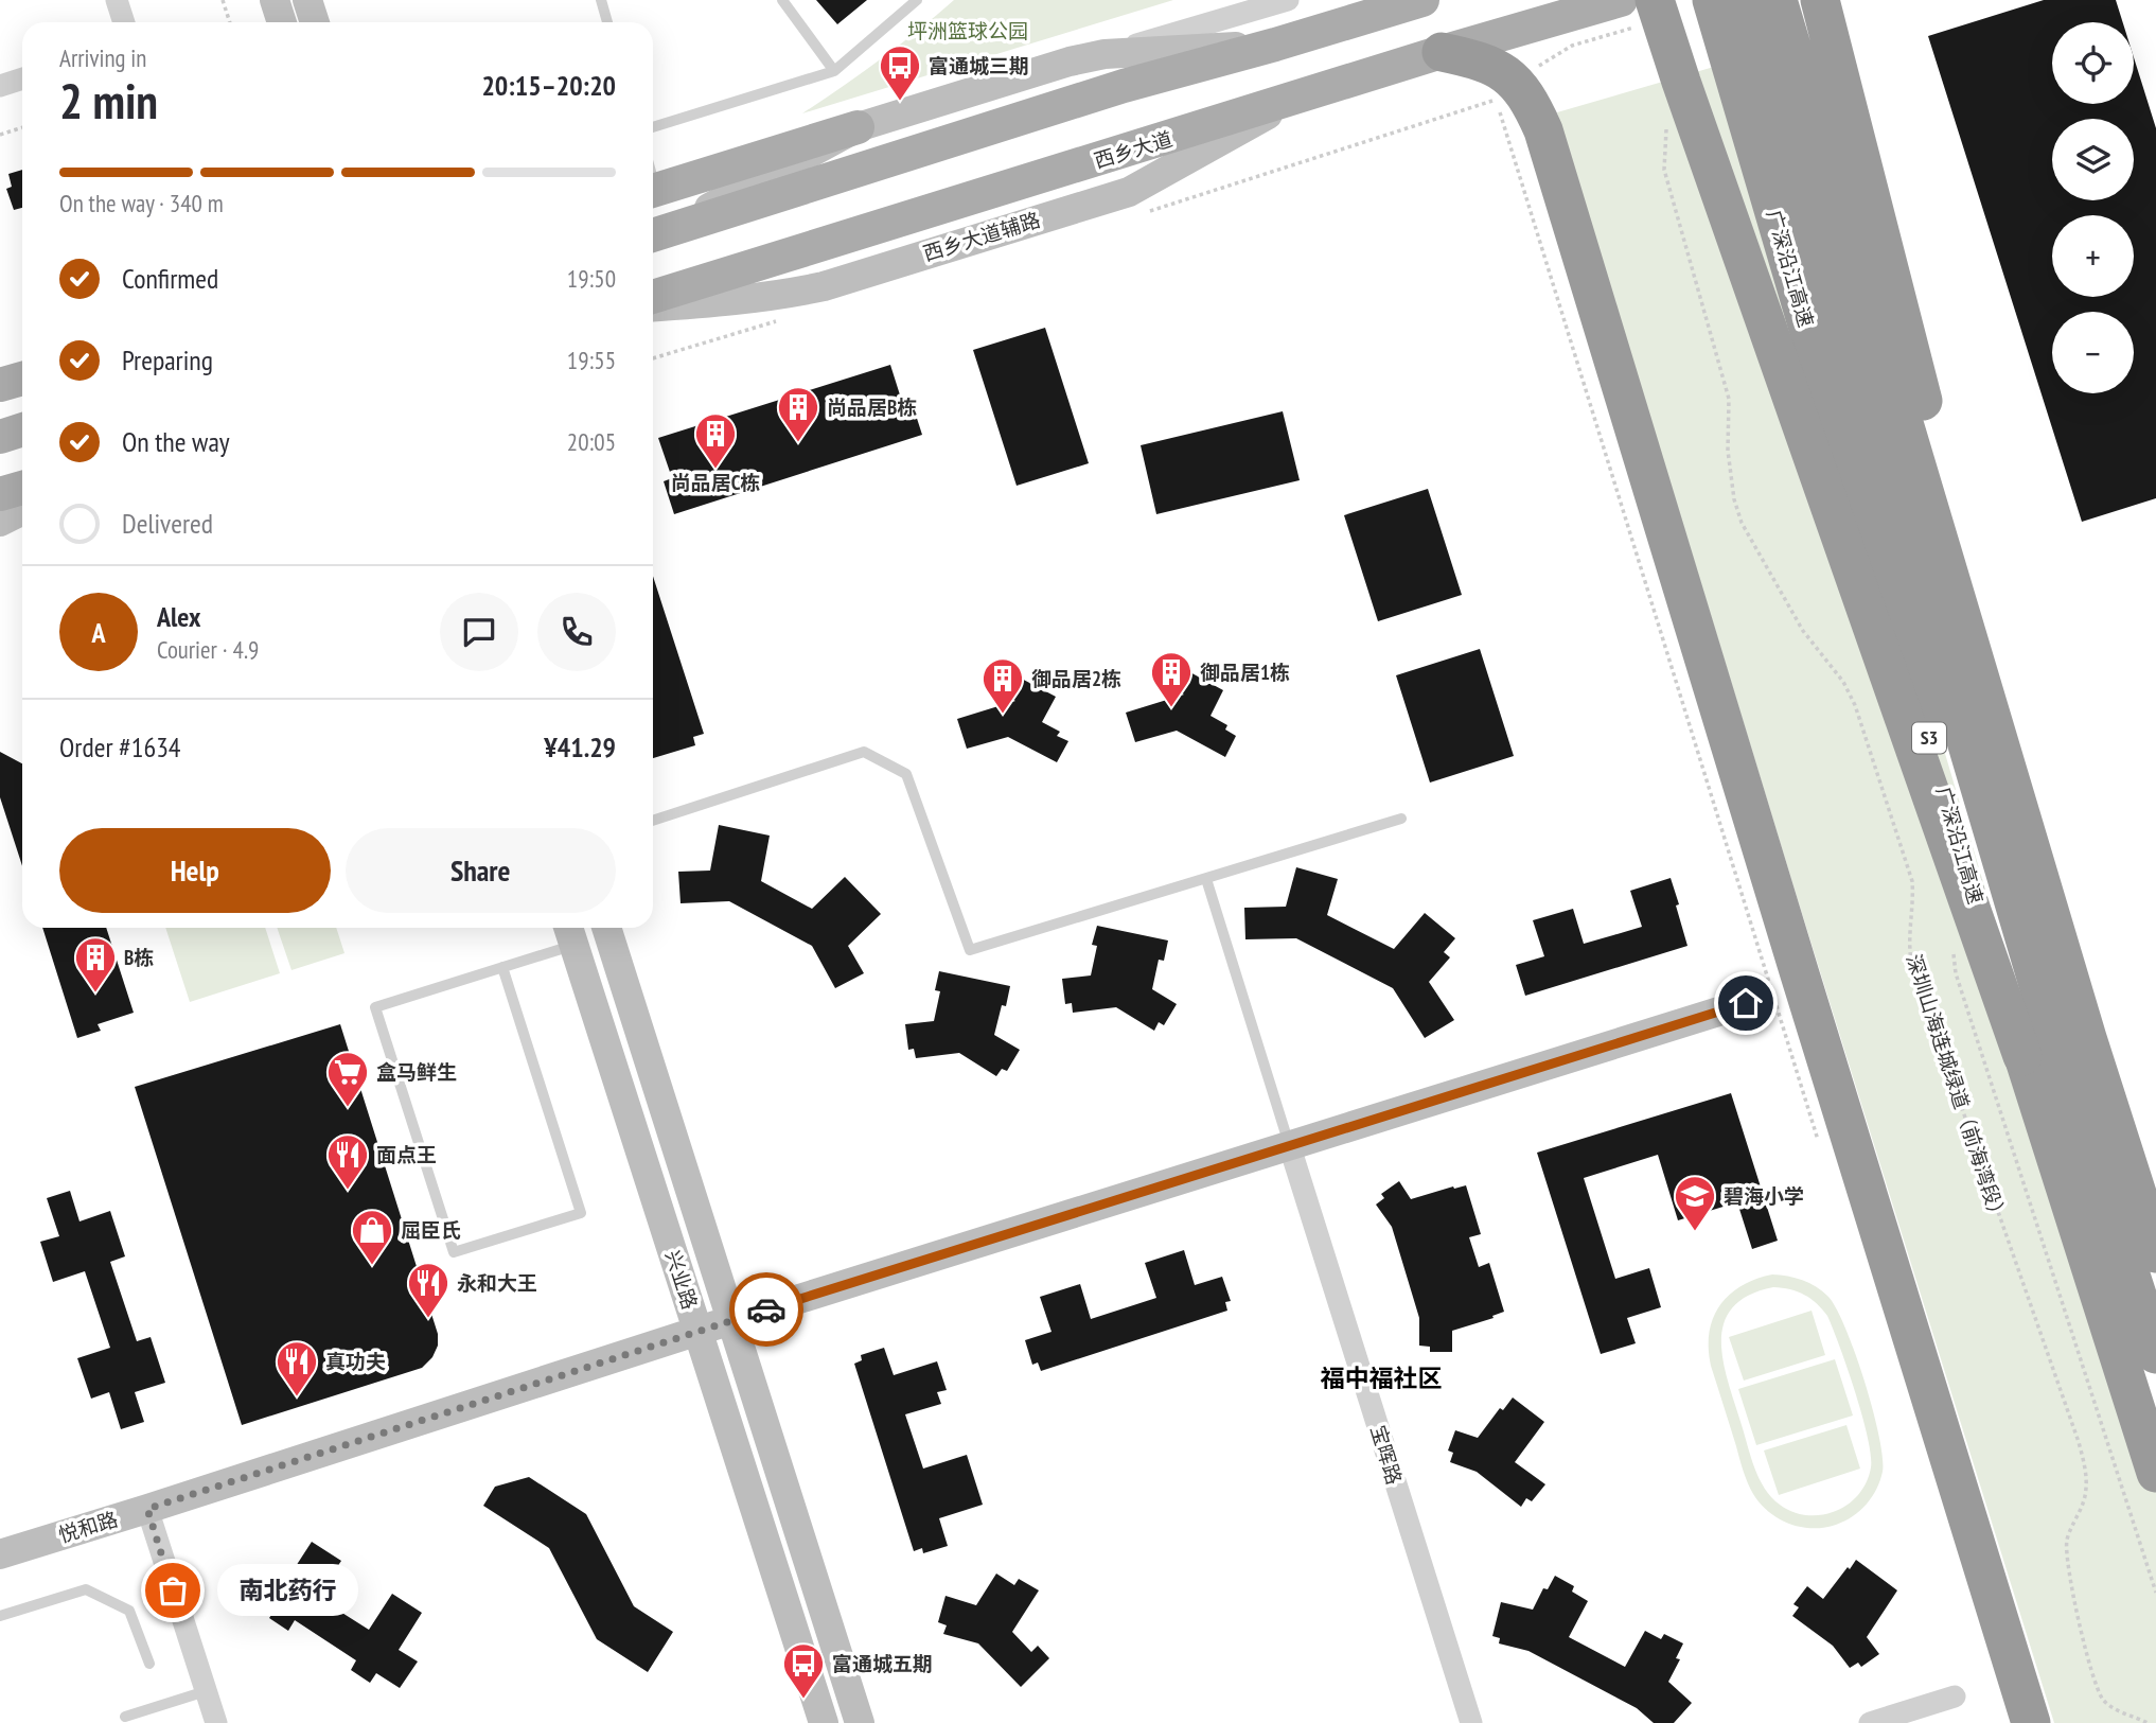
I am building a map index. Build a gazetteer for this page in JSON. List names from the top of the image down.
{
  "streets": {
    "highway": ["广深沿江高速", "S3"],
    "main road": ["西乡大道"],
    "street": [
      "西乡大道辅路",
      "兴业路",
      "宝晖路",
      "悦和路"
    ],
    "path": ["深圳山海连城绿道（前海湾段）"]
  },
  "crossings": [
    ["西乡大道", "西乡大道辅路"],
    ["兴业路", "悦和路"],
    ["宝晖路", "悦和路"]
  ],
  "districts": ["福中福社区"],
  "parks": ["坪洲篮球公园"],
  "places": {
    "bus stop": ["富通城三期", "富通城五期"],
    "building": [
      "尚品居B栋",
      "尚品居C栋",
      "御品居1栋",
      "御品居2栋",
      "B栋"
    ],
    "supermarket": ["盒马鲜生"],
    "restaurant": ["面点王", "永和大王", "真功夫"],
    "school or university": ["碧海小学"],
    "shop": ["屈臣氏"],
    "other": ["南北药行"]
  },
  "page": {
    "map_buttons": ["+", "−"],
    "heading": ["2 min", "Arriving in", "20:15–20:20"],
    "panel": [
      "Alex",
      "Courier · 4.9",
      "Order #1634",
      "¥41.29"
    ],
    "bar": "On the way · 340 m",
    "list": [
      ["Confirmed", "19:50"],
      ["Preparing", "19:55"],
      ["On the way", "20:05"],
      "Delivered"
    ],
    "round": "A",
    "buttons": ["Help", "Share"],
    "bubble": "南北药行"
  }
}
